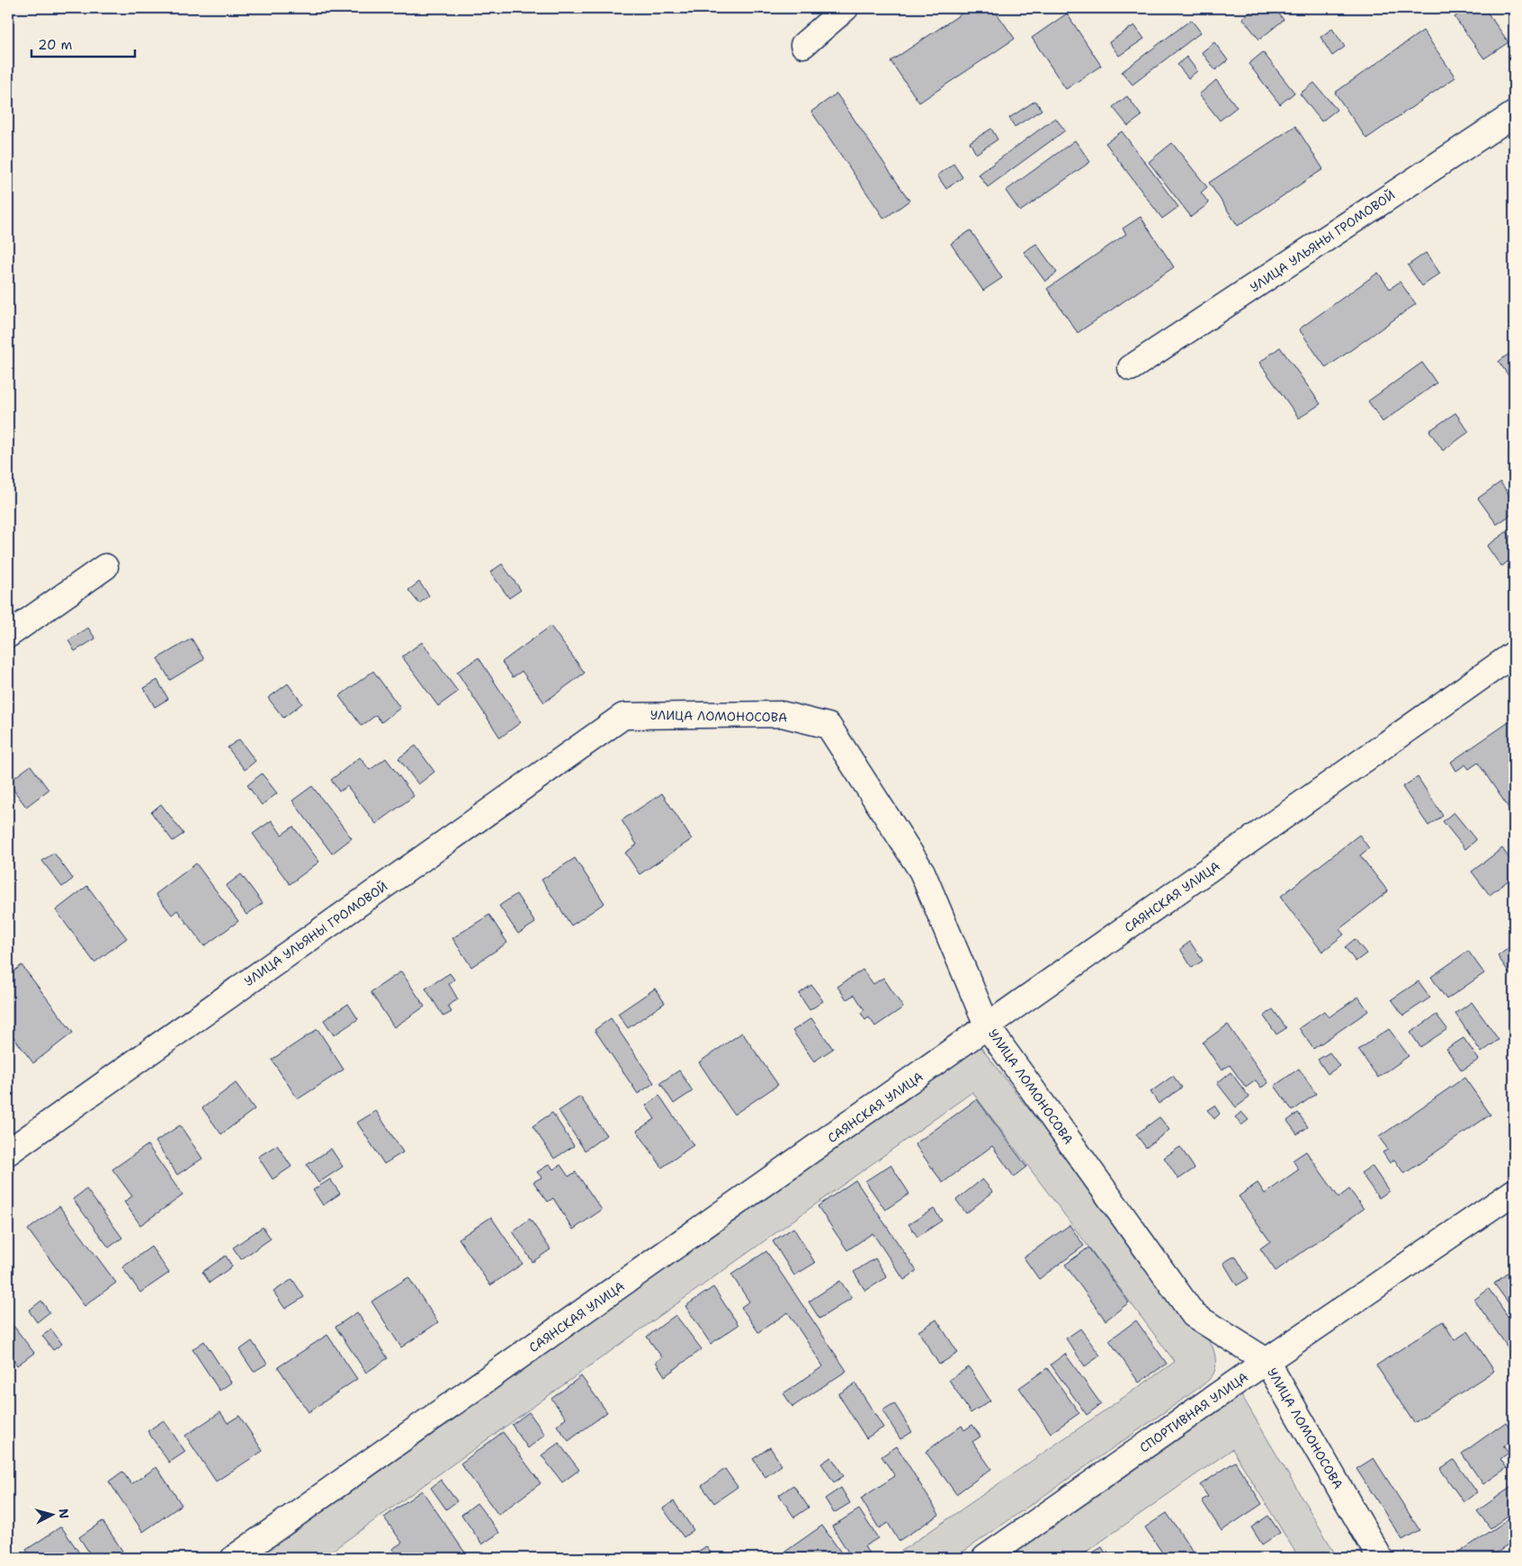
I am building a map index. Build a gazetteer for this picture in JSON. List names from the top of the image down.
{
  "streets": {
    "street": [
      "УЛИЦА УЛЬЯНЫ ГРОМОВОЙ",
      "УЛИЦА ЛОМОНОСОВА",
      "САЯНСКАЯ УЛИЦА",
      "СПОРТИВНАЯ УЛИЦА"
    ]
  },
  "crossings": [
    ["УЛИЦА УЛЬЯНЫ ГРОМОВОЙ", "УЛИЦА ЛОМОНОСОВА"],
    ["УЛИЦА ЛОМОНОСОВА", "САЯНСКАЯ УЛИЦА"],
    ["УЛИЦА ЛОМОНОСОВА", "СПОРТИВНАЯ УЛИЦА"]
  ],
  "scale_bar": "20 m",
  "north": "right"
}
